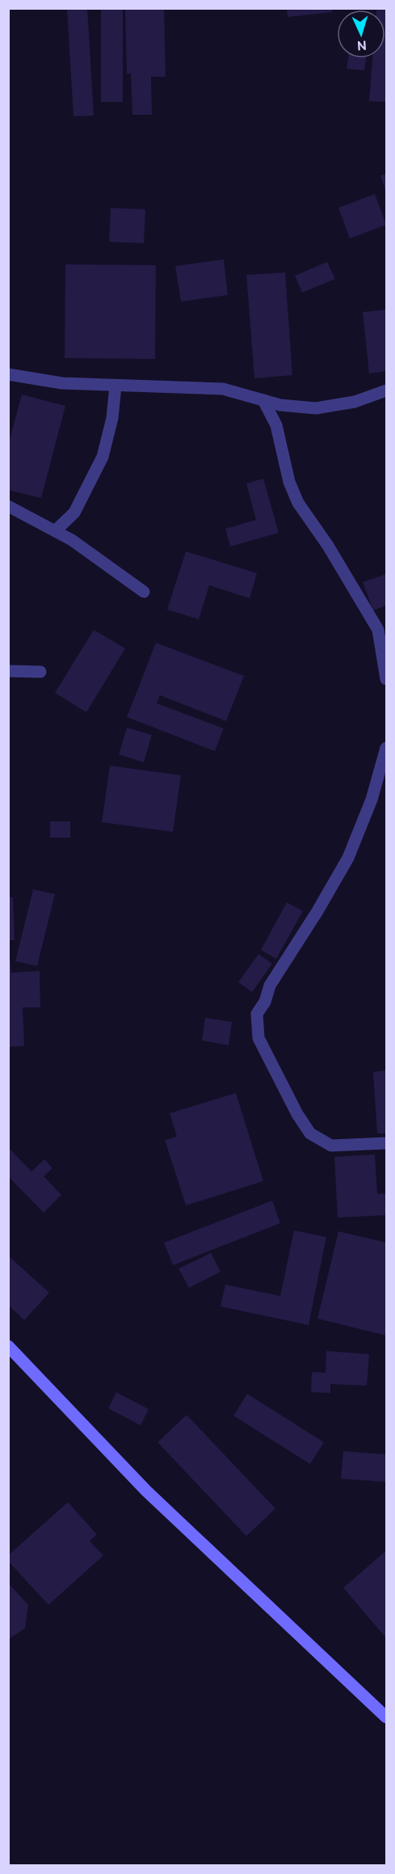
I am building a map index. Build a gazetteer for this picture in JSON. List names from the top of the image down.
{
  "north": "bottom"
}
